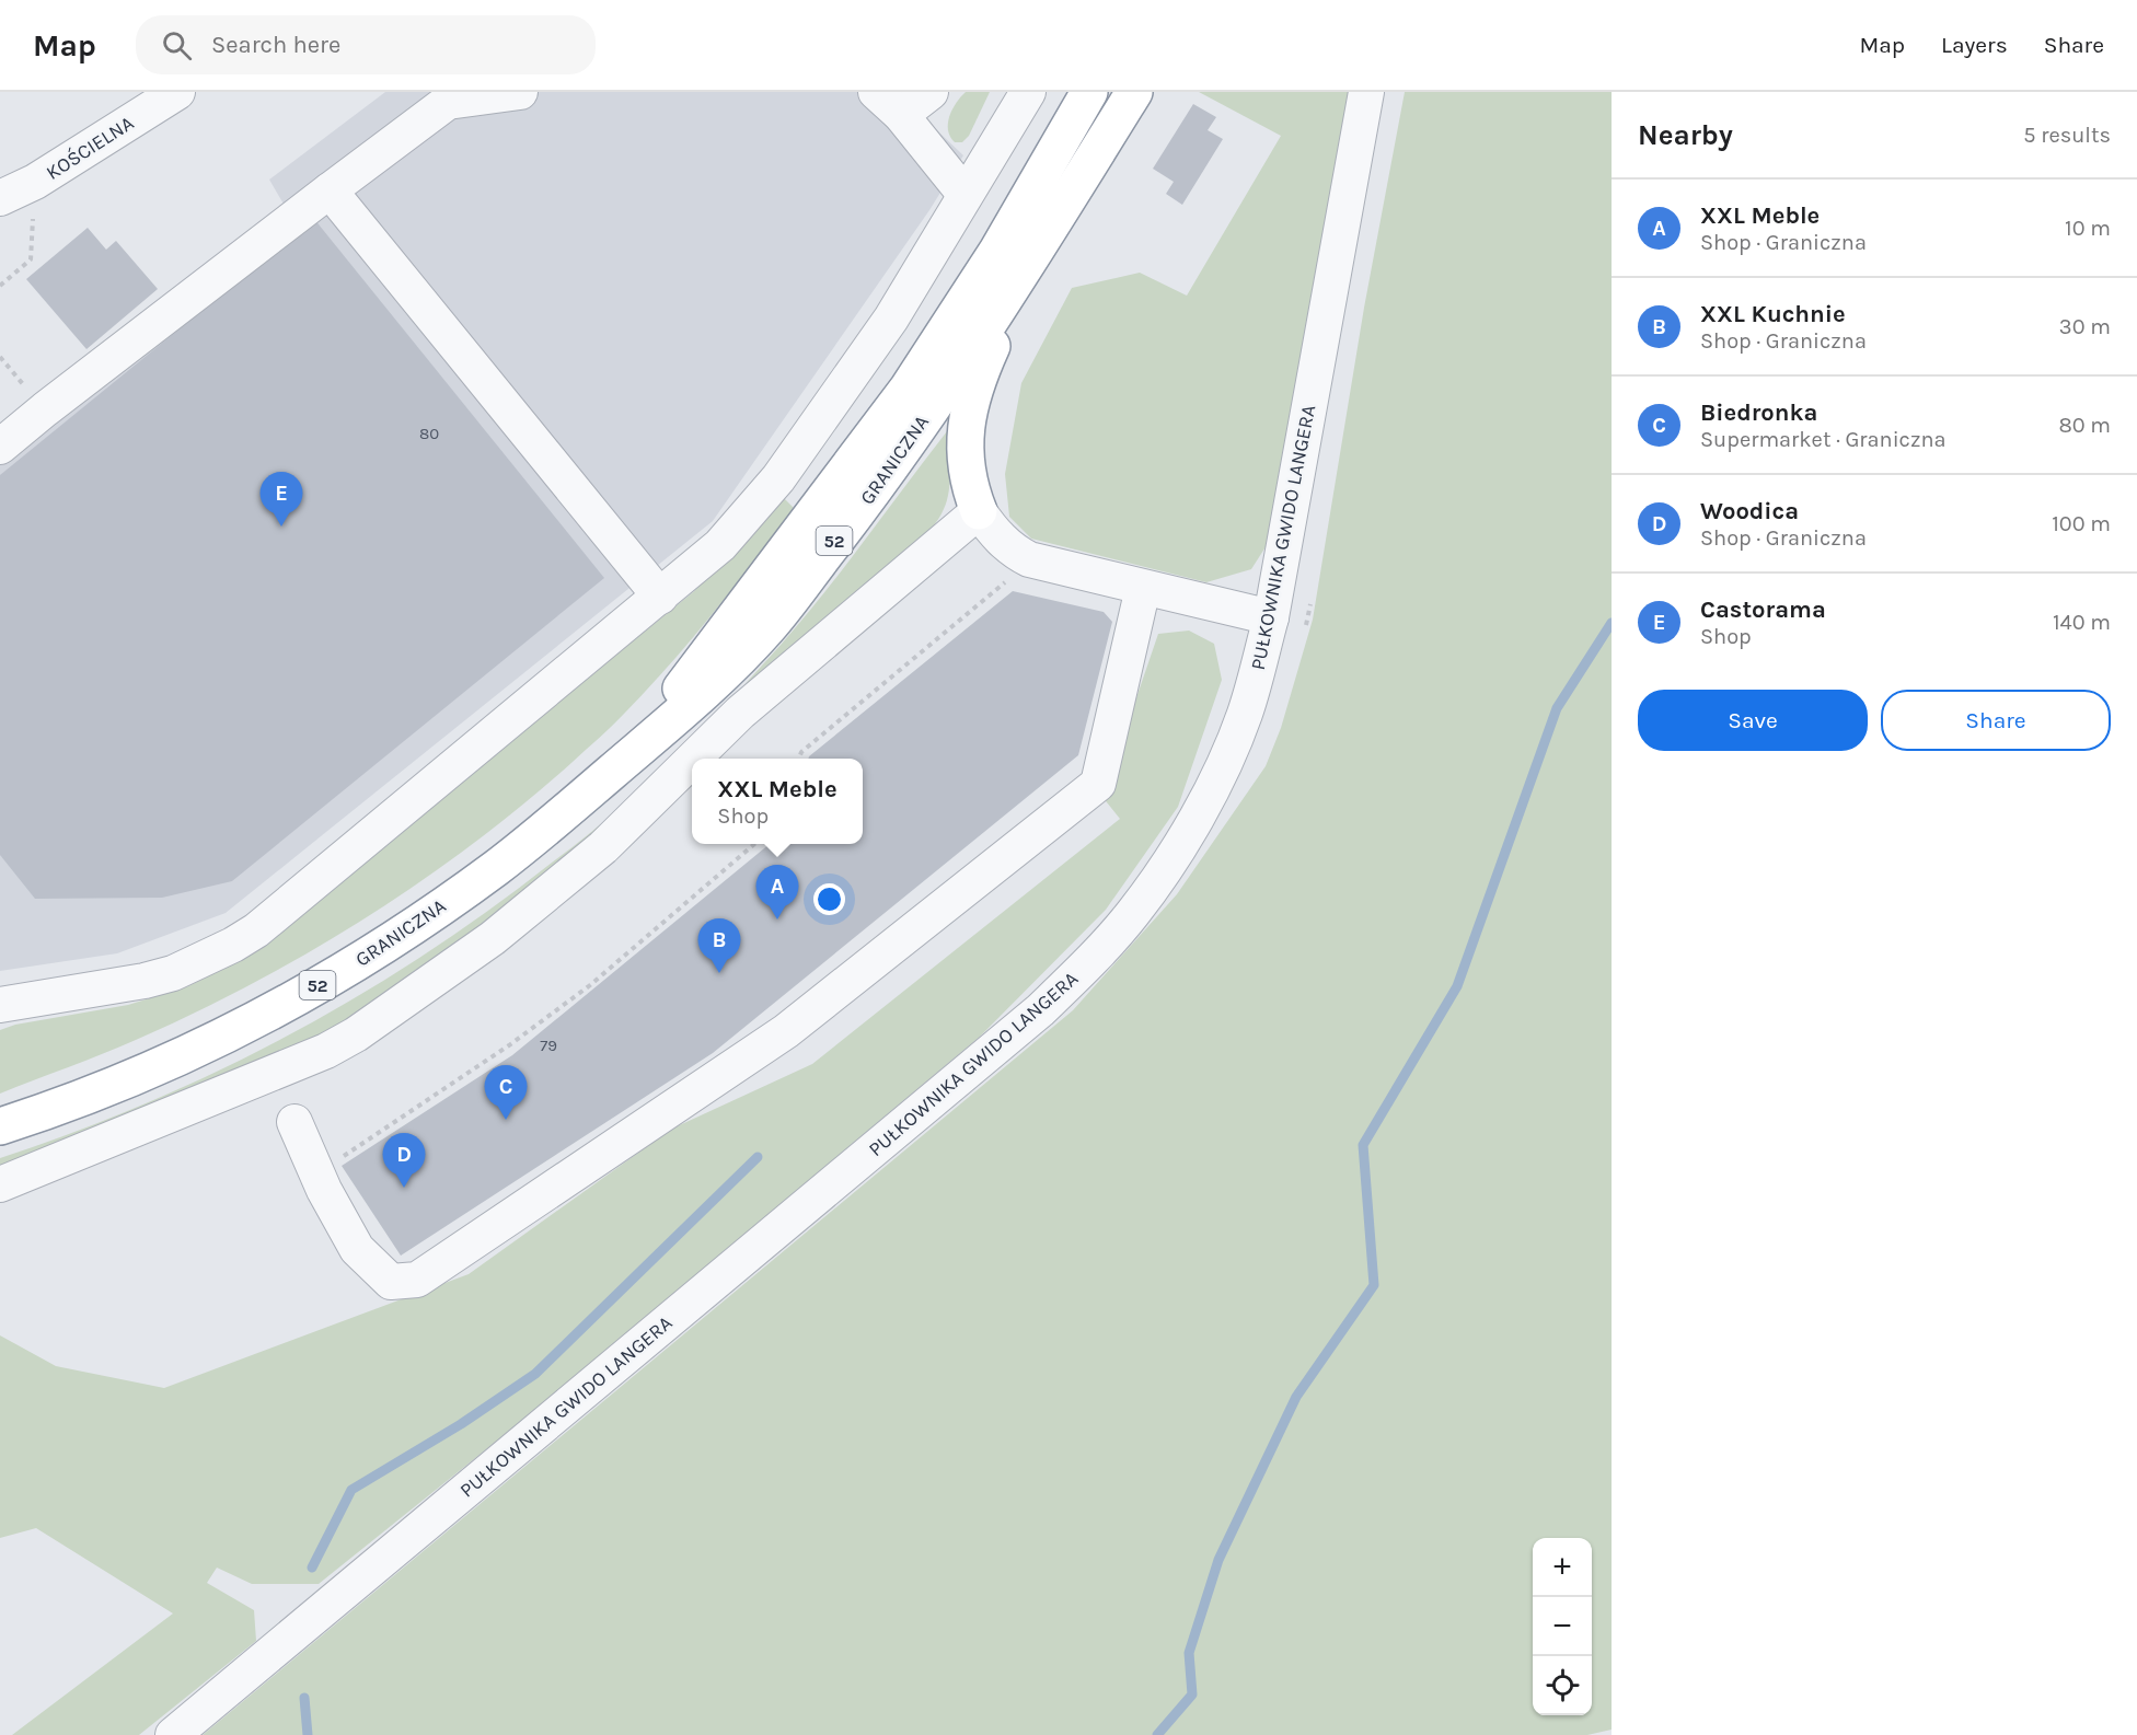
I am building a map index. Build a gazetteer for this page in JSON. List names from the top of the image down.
{
  "streets": {
    "highway": ["GRANICZNA", "52"],
    "street": ["KOŚCIELNA", "PUŁKOWNIKA GWIDO LANGERA"]
  },
  "house_numbers": ["80", "79"],
  "page": {
    "header": "Map",
    "search": "Search here",
    "nav": ["Map", "Layers", "Share"],
    "heading": ["Nearby", "5 results"],
    "list": [
      {
        "mark": "A",
        "name": "XXL Meble",
        "note": "Shop · Graniczna",
        "value": "10 m"
      },
      {
        "mark": "B",
        "name": "XXL Kuchnie",
        "note": "Shop · Graniczna",
        "value": "30 m"
      },
      {
        "mark": "C",
        "name": "Biedronka",
        "note": "Supermarket · Graniczna",
        "value": "80 m"
      },
      {
        "mark": "D",
        "name": "Woodica",
        "note": "Shop · Graniczna",
        "value": "100 m"
      },
      {
        "mark": "E",
        "name": "Castorama",
        "note": "Shop",
        "value": "140 m"
      }
    ],
    "pins": [
      "E",
      "A",
      "B",
      "C",
      "D"
    ],
    "buttons": ["Save", "Share"],
    "popup": ["XXL Meble", "Shop"],
    "map_buttons": ["+", "−"]
  }
}
